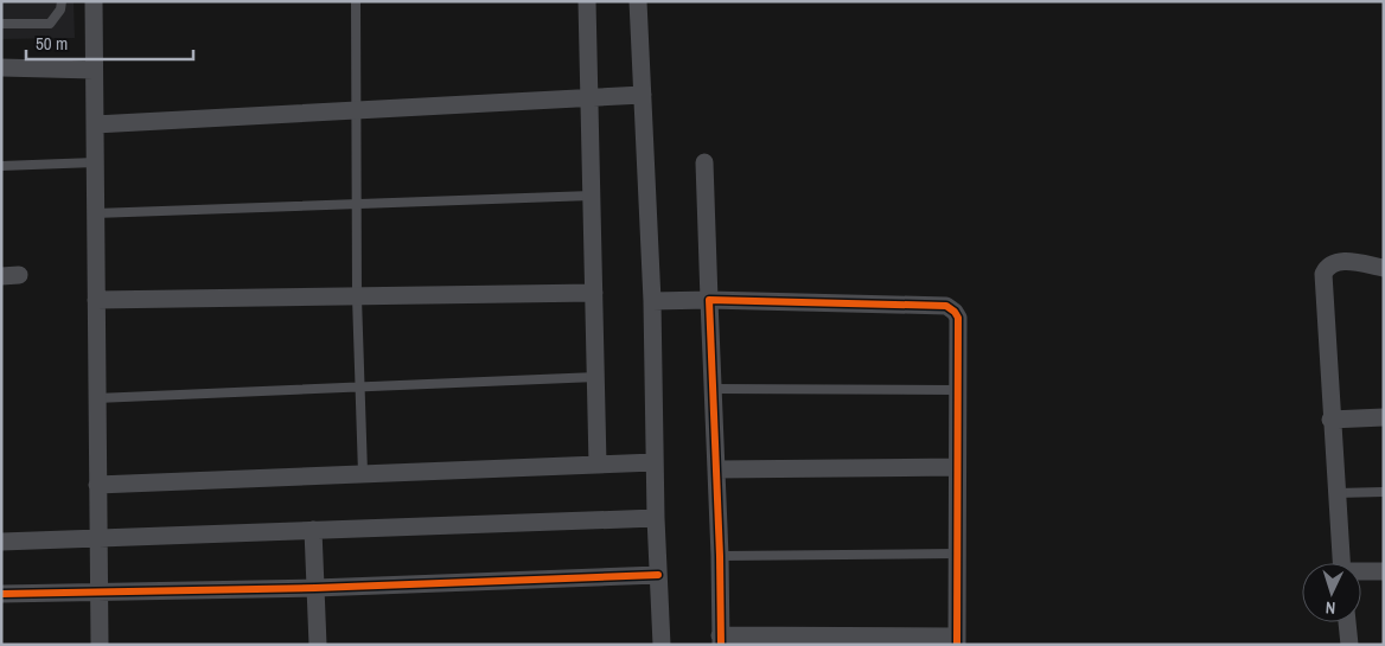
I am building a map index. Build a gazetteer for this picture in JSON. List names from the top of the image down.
{
  "scale_bar": "50 m",
  "north": "bottom"
}
